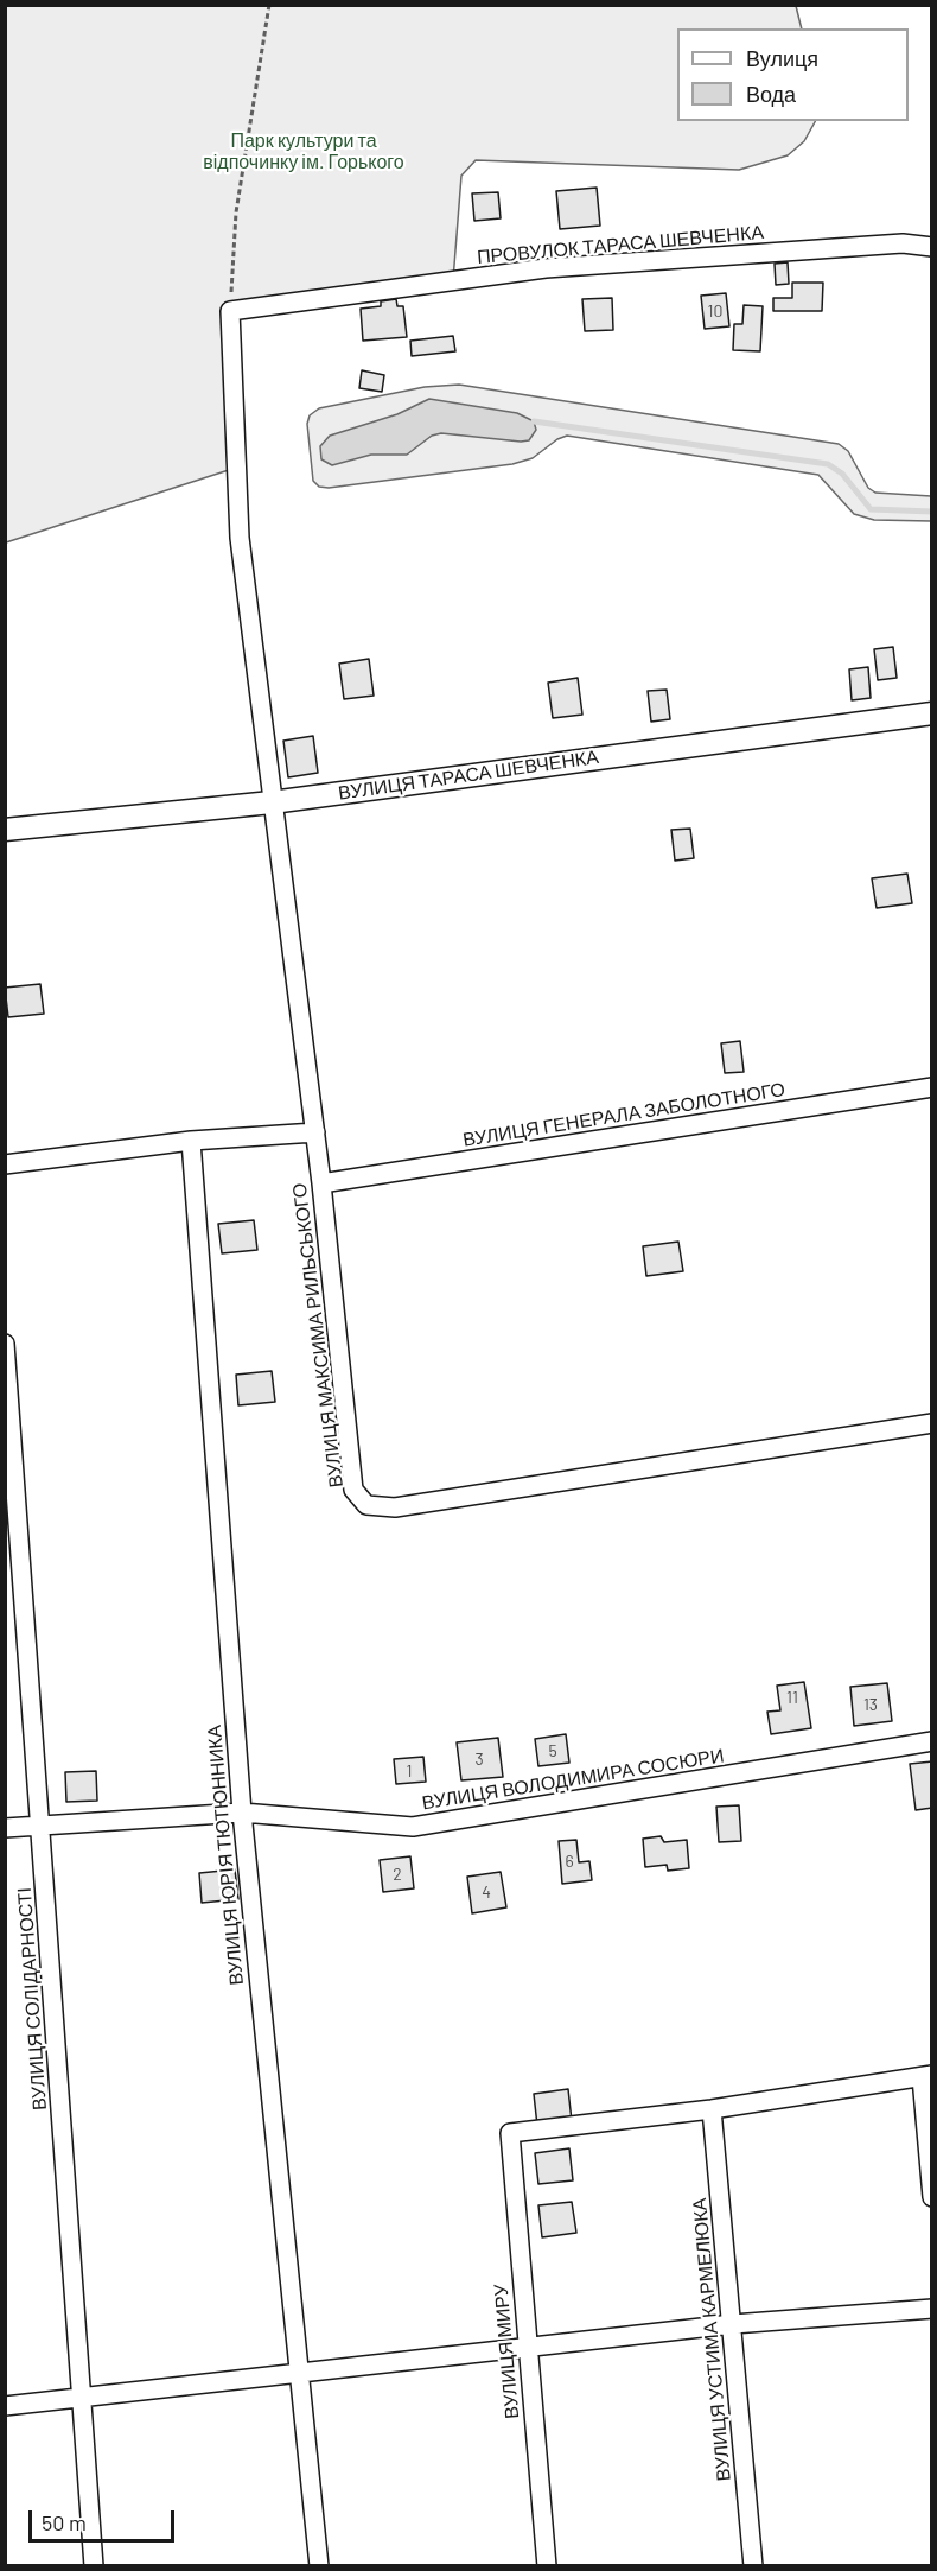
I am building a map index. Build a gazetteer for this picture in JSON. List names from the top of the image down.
{
  "streets": {
    "street": [
      "ПРОВУЛОК ТАРАСА ШЕВЧЕНКА",
      "ВУЛИЦЯ ТАРАСА ШЕВЧЕНКА",
      "ВУЛИЦЯ ГЕНЕРАЛА ЗАБОЛОТНОГО",
      "ВУЛИЦЯ МАКСИМА РИЛЬСЬКОГО",
      "ВУЛИЦЯ ВОЛОДИМИРА СОСЮРИ",
      "ВУЛИЦЯ ЮРІЯ ТЮТЮННИКА",
      "ВУЛИЦЯ СОЛІДАРНОСТІ",
      "ВУЛИЦЯ УСТИМА КАРМЕЛЮКА",
      "ВУЛИЦЯ МИРУ"
    ]
  },
  "crossings": [
    ["ПРОВУЛОК ТАРАСА ШЕВЧЕНКА", "ВУЛИЦЯ МАКСИМА РИЛЬСЬКОГО"],
    ["ВУЛИЦЯ ТАРАСА ШЕВЧЕНКА", "ВУЛИЦЯ МАКСИМА РИЛЬСЬКОГО"],
    ["ВУЛИЦЯ ГЕНЕРАЛА ЗАБОЛОТНОГО", "ВУЛИЦЯ МАКСИМА РИЛЬСЬКОГО"],
    ["ВУЛИЦЯ ВОЛОДИМИРА СОСЮРИ", "ВУЛИЦЯ ЮРІЯ ТЮТЮННИКА"],
    ["ВУЛИЦЯ ВОЛОДИМИРА СОСЮРИ", "ВУЛИЦЯ СОЛІДАРНОСТІ"],
    ["ВУЛИЦЯ УСТИМА КАРМЕЛЮКА", "ВУЛИЦЯ МИРУ"]
  ],
  "parks": ["Парк культури та відпочинку ім. Горького"],
  "house_numbers": [
    "10",
    "11",
    "13",
    "5",
    "3",
    "1",
    "6",
    "2",
    "4"
  ],
  "legend": ["Вулиця", "Вода"],
  "scale_bar": "50 m"
}
